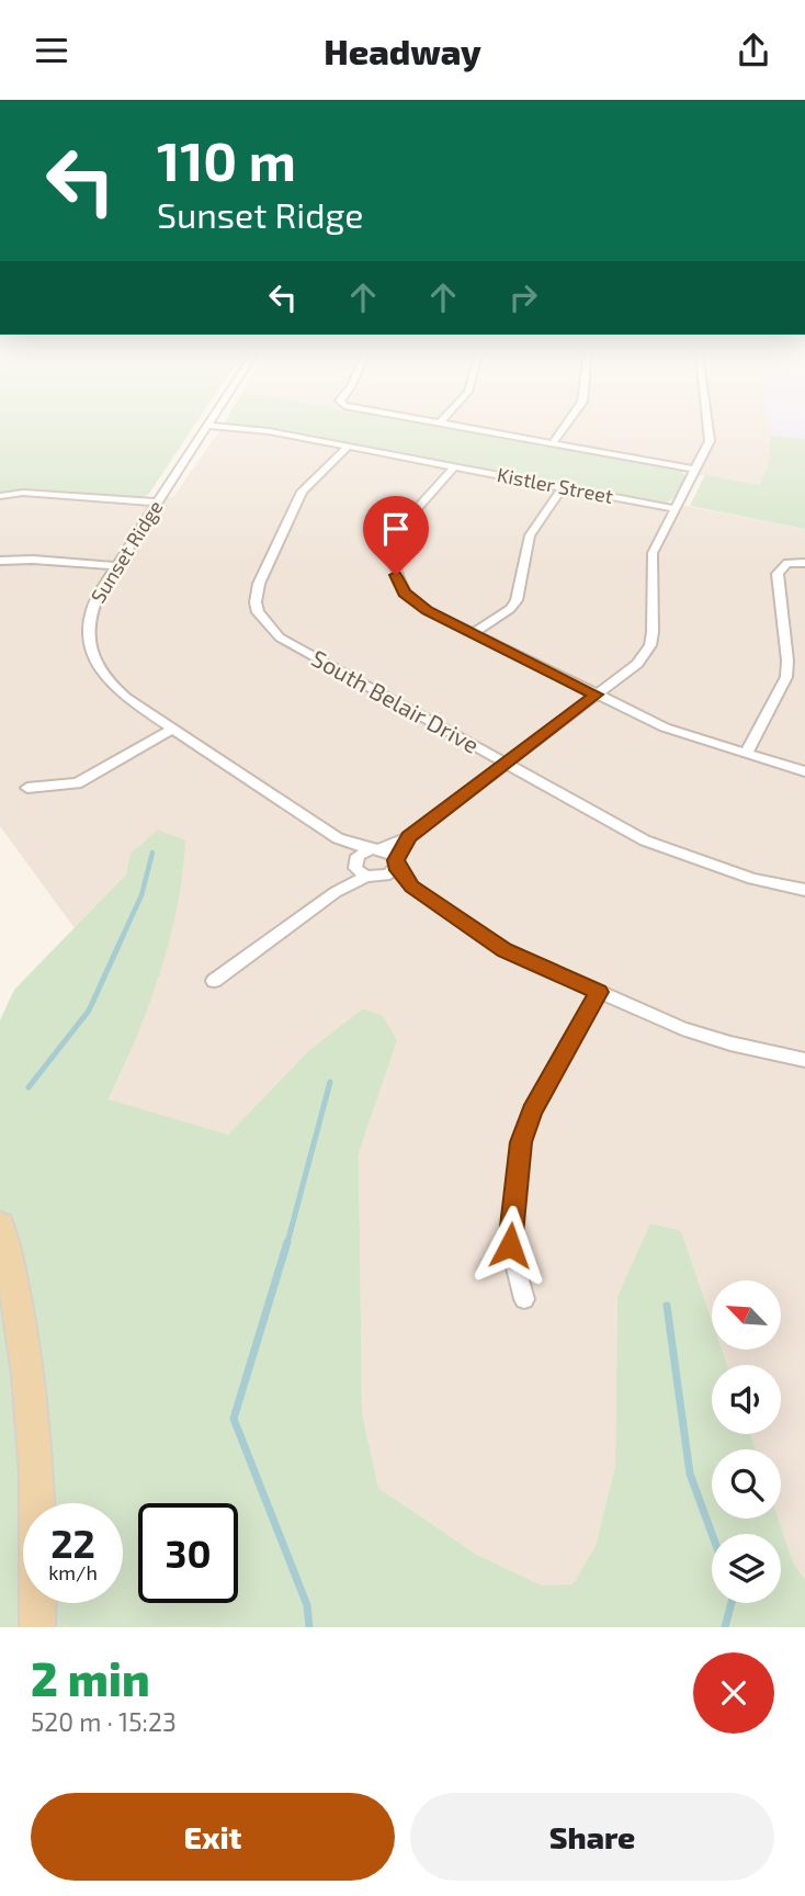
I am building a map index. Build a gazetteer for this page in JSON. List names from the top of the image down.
{
  "streets": {
    "street": ["Kistler Street", "Sunset Ridge", "South Belair Drive"]
  },
  "crossings": [
    ["Kistler Street", "Sunset Ridge"],
    ["Kistler Street", "South Belair Drive"]
  ],
  "north": "top left",
  "page": {
    "header": "Headway",
    "turn": ["110 m", "Sunset Ridge"],
    "speed": "22 km/h",
    "limit": "30",
    "heading": ["2 min", "520 m · 15:23"],
    "buttons": ["Exit", "Share"]
  }
}
